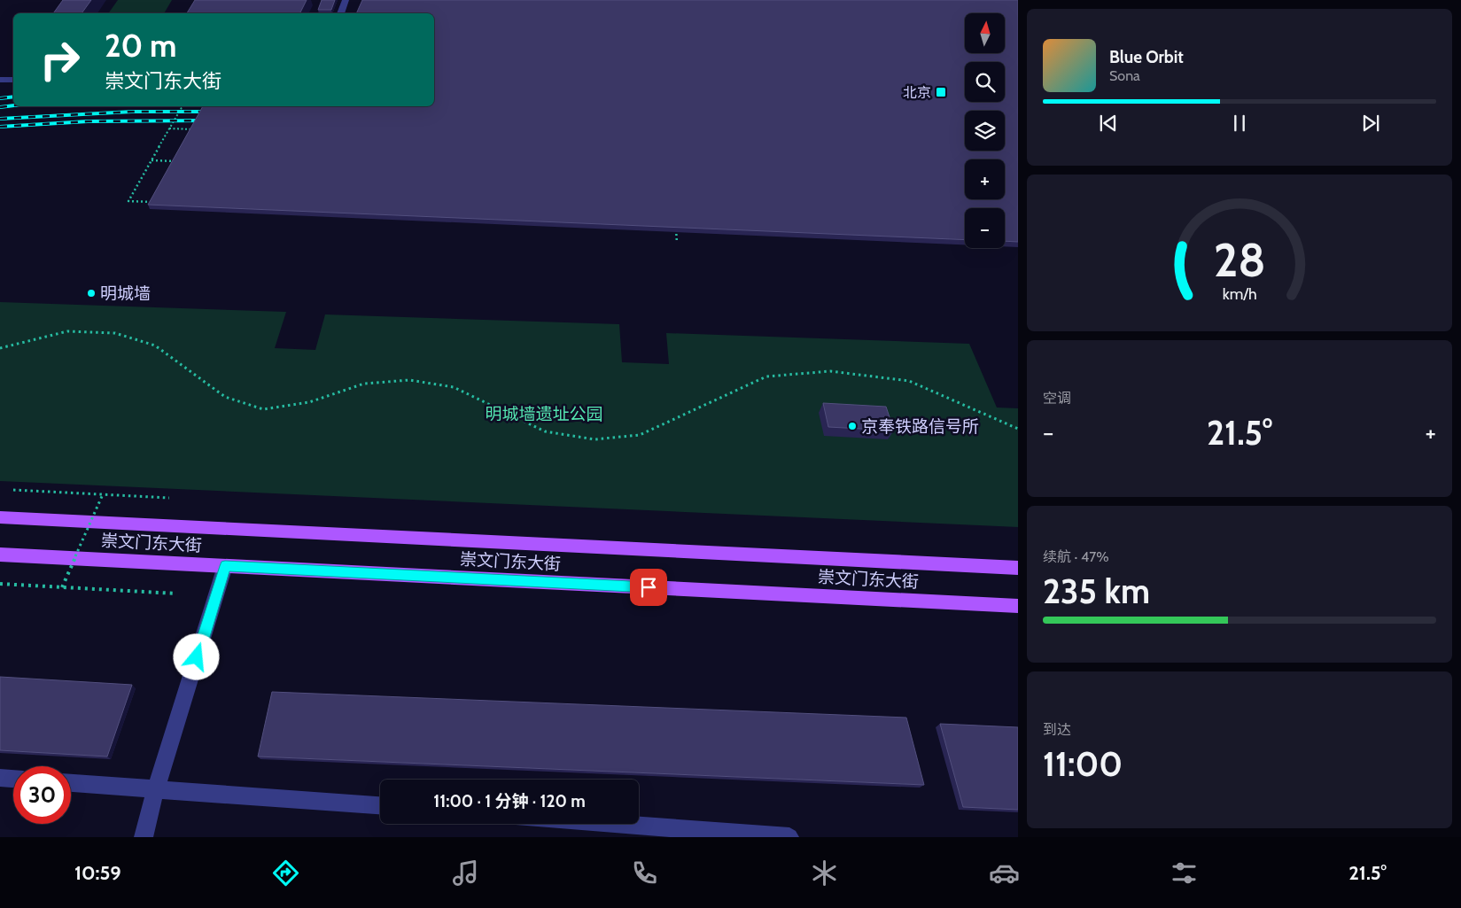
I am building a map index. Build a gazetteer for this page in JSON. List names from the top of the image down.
{
  "streets": {
    "main road": ["崇文门东大街"]
  },
  "parks": ["明城墙遗址公园"],
  "places": {
    "transit": ["北京"],
    "other": ["明城墙", "京奉铁路信号所"]
  },
  "north": "top",
  "page": {
    "map_buttons": ["+", "−"],
    "turn": ["20 m", "崇文门东大街"],
    "song": ["Blue Orbit", "Sona"],
    "tile": [
      "空调",
      ["续航 · 47%", "235 km"],
      ["到达", "11:00"]
    ],
    "heat": ["−", "21.5°", "+"],
    "limit": "30",
    "trip": "11:00 · 1 分钟 · 120 m",
    "tabs": ["10:59", "21.5°"],
    "gauge": ["28", "km/h"]
  }
}
